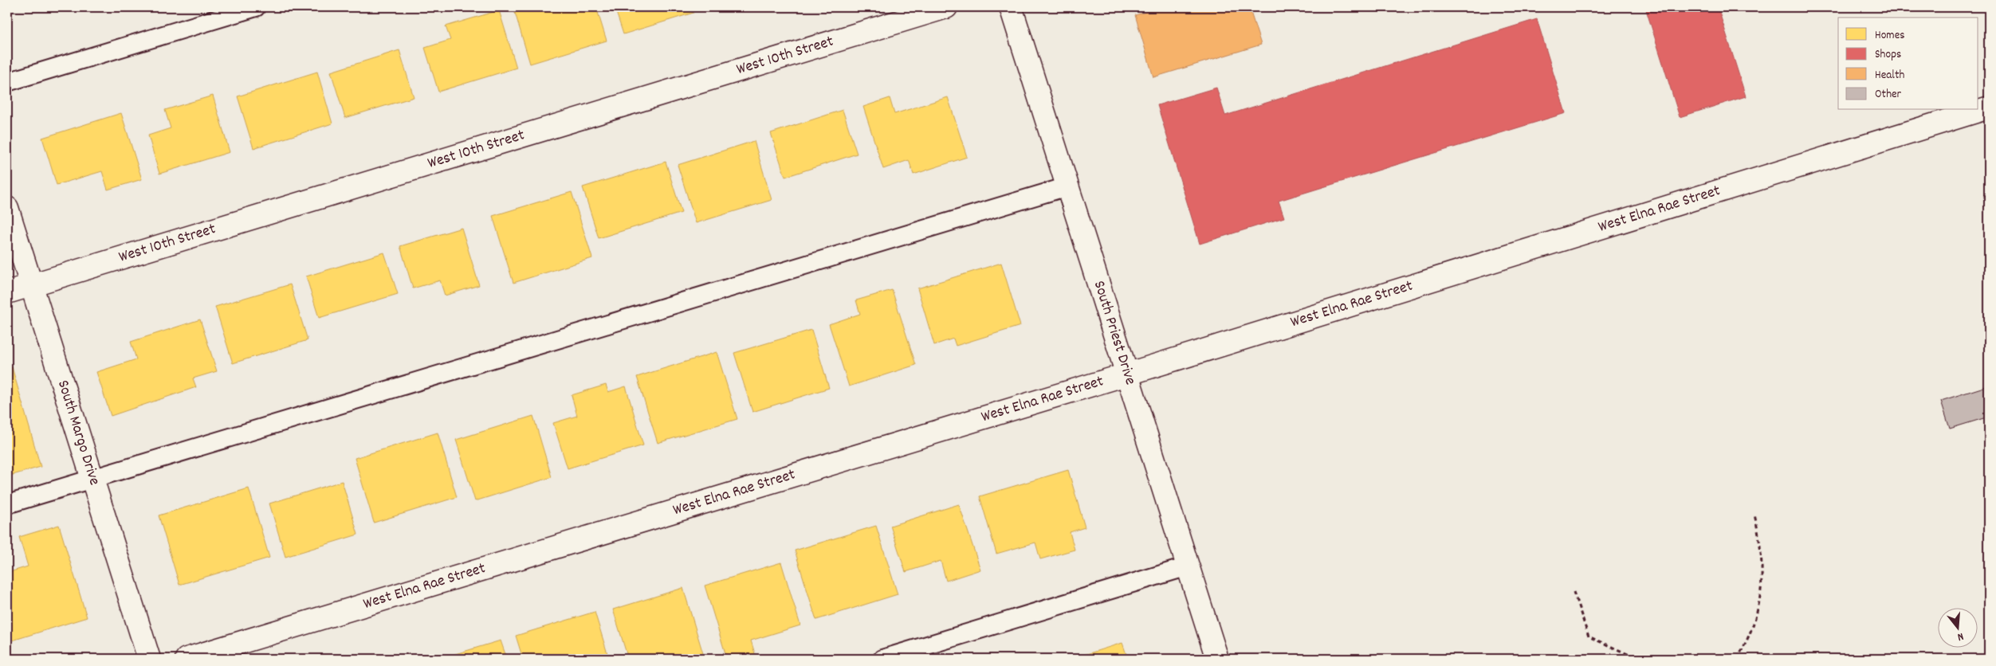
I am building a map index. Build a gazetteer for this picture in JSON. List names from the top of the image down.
{
  "streets": {
    "street": [
      "West 10th Street",
      "West Elna Rae Street",
      "South Priest Drive",
      "South Margo Drive"
    ]
  },
  "crossings": [
    ["West 10th Street", "South Margo Drive"],
    ["West Elna Rae Street", "South Priest Drive"]
  ],
  "legend": [
    "Homes",
    "Shops",
    "Health",
    "Other"
  ],
  "north": "bottom"
}
